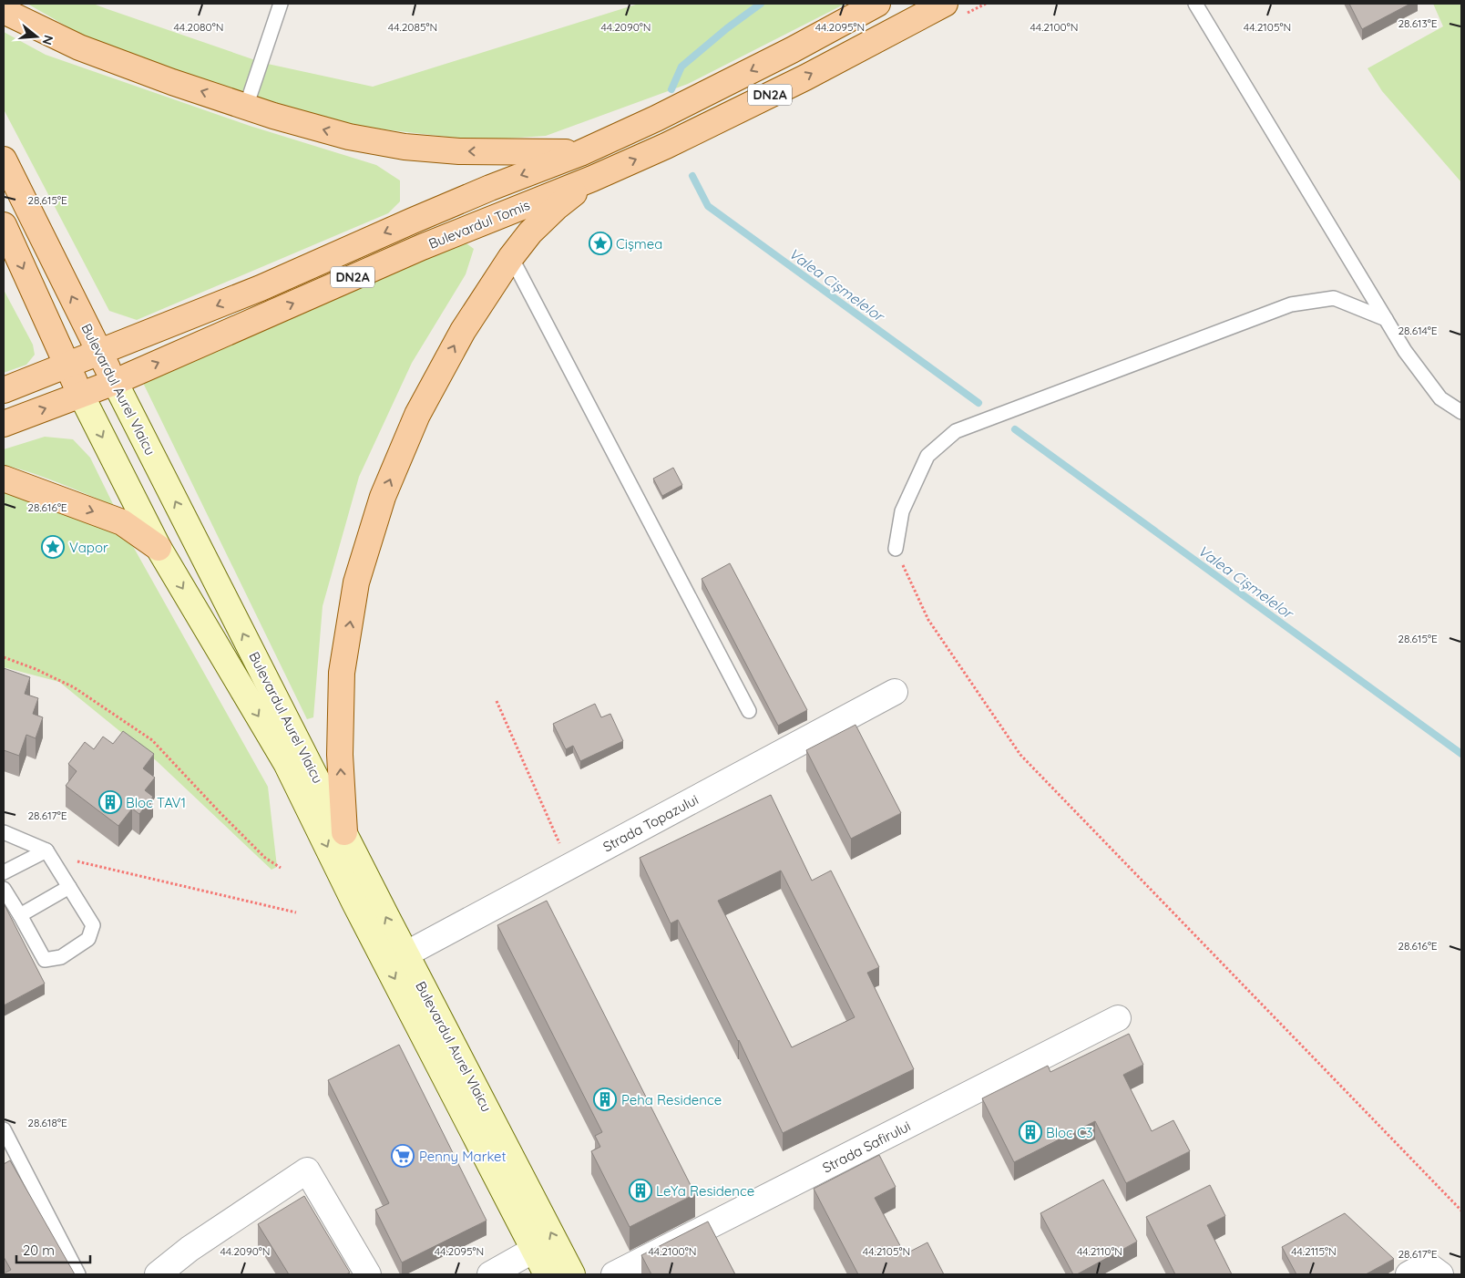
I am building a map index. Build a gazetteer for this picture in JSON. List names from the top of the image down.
{
  "streets": {
    "main road": ["DN2A", "Bulevardul Tomis", "Bulevardul Aurel Vlaicu"],
    "street": ["Strada Topazului", "Strada Safirului"]
  },
  "crossings": [
    ["DN2A", "Bulevardul Aurel Vlaicu"],
    ["Bulevardul Tomis", "Bulevardul Aurel Vlaicu"],
    ["Bulevardul Aurel Vlaicu", "Strada Topazului"]
  ],
  "water": ["Valea Cișmelelor"],
  "places": {
    "place": ["Cișmea", "Vapor"],
    "building": [
      "Bloc TAV1",
      "Peha Residence",
      "Bloc C3",
      "LeYa Residence"
    ],
    "supermarket": ["Penny Market"]
  },
  "scale_bar": "20 m",
  "north": "right",
  "coordinates": [
    "28.613°E",
    "44.2080°N",
    "44.2085°N",
    "44.2090°N",
    "44.2095°N",
    "44.2100°N",
    "44.2105°N",
    "28.615°E",
    "28.614°E",
    "28.616°E",
    "28.617°E",
    "28.618°E",
    "44.2110°N",
    "44.2115°N"
  ]
}
